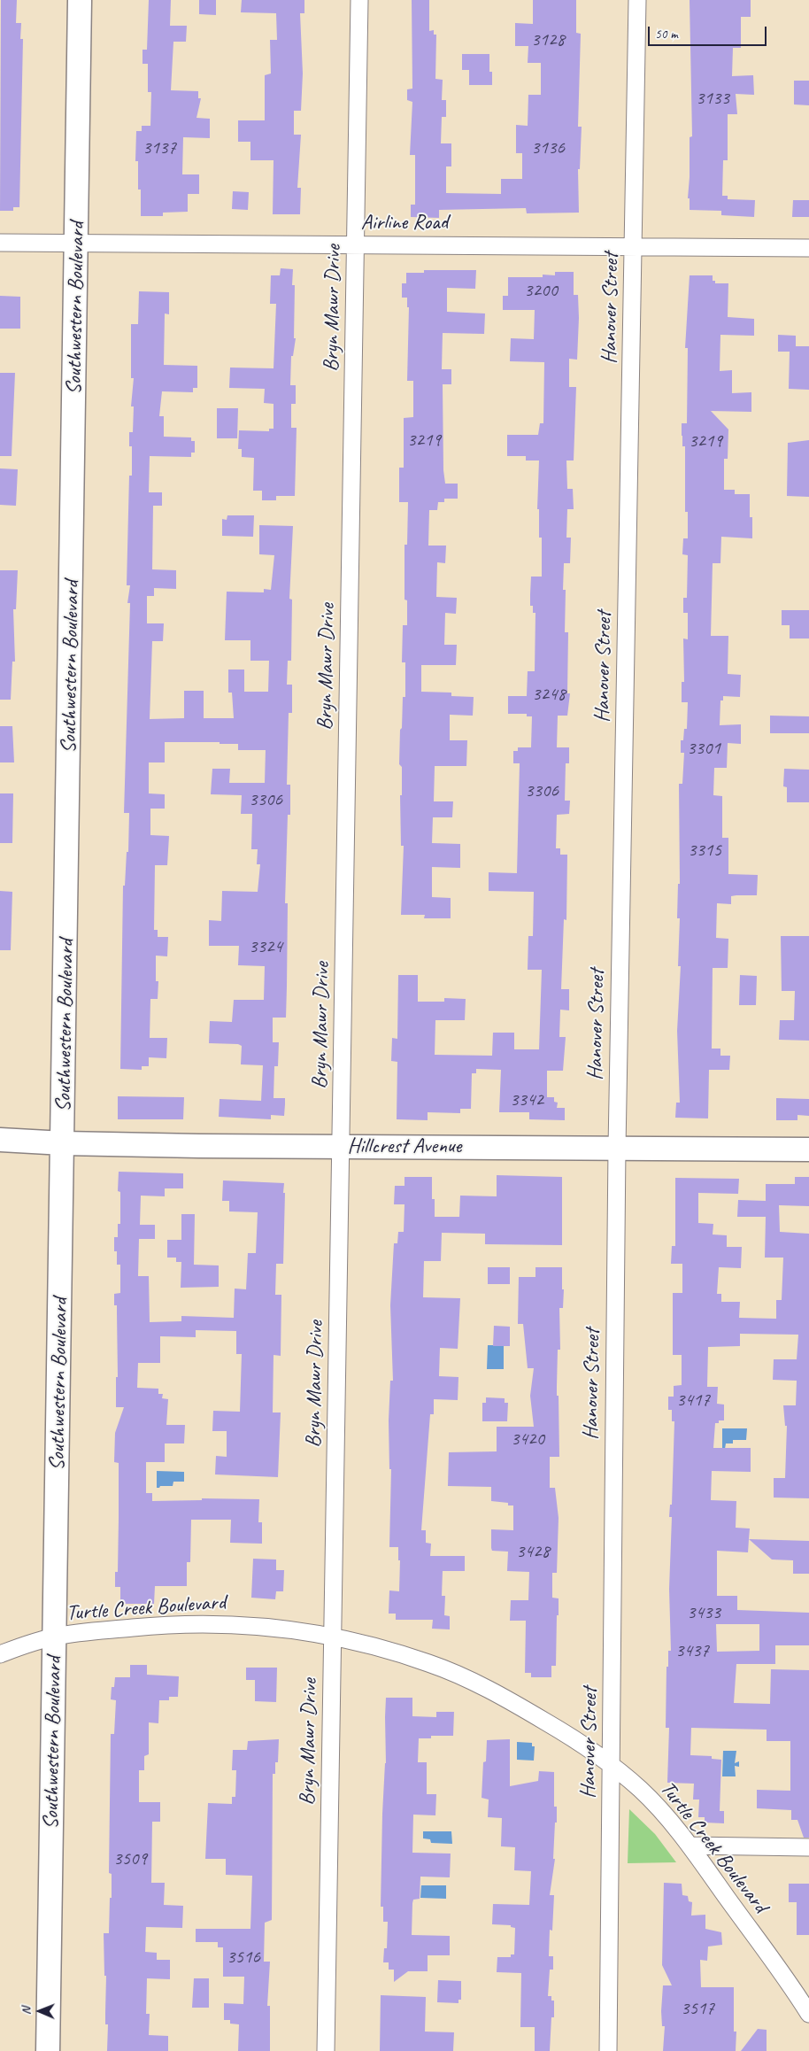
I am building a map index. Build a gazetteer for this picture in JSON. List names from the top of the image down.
{
  "streets": {
    "street": [
      "Airline Road",
      "Southwestern Boulevard",
      "Bryn Mawr Drive",
      "Hanover Street",
      "Hillcrest Avenue",
      "Turtle Creek Boulevard"
    ]
  },
  "crossings": [
    ["Airline Road", "Southwestern Boulevard"],
    ["Airline Road", "Bryn Mawr Drive"],
    ["Airline Road", "Hanover Street"],
    ["Southwestern Boulevard", "Hillcrest Avenue"],
    ["Southwestern Boulevard", "Turtle Creek Boulevard"],
    ["Bryn Mawr Drive", "Hillcrest Avenue"],
    ["Bryn Mawr Drive", "Turtle Creek Boulevard"],
    ["Hanover Street", "Hillcrest Avenue"],
    ["Hanover Street", "Turtle Creek Boulevard"]
  ],
  "house_numbers": [
    "3128",
    "3133",
    "3137",
    "3136",
    "3200",
    "3219",
    "3219",
    "3248",
    "3301",
    "3306",
    "3306",
    "3315",
    "3324",
    "3342",
    "3417",
    "3420",
    "3428",
    "3433",
    "3437",
    "3509",
    "3516",
    "3517"
  ],
  "scale_bar": "50 m",
  "north": "left"
}
